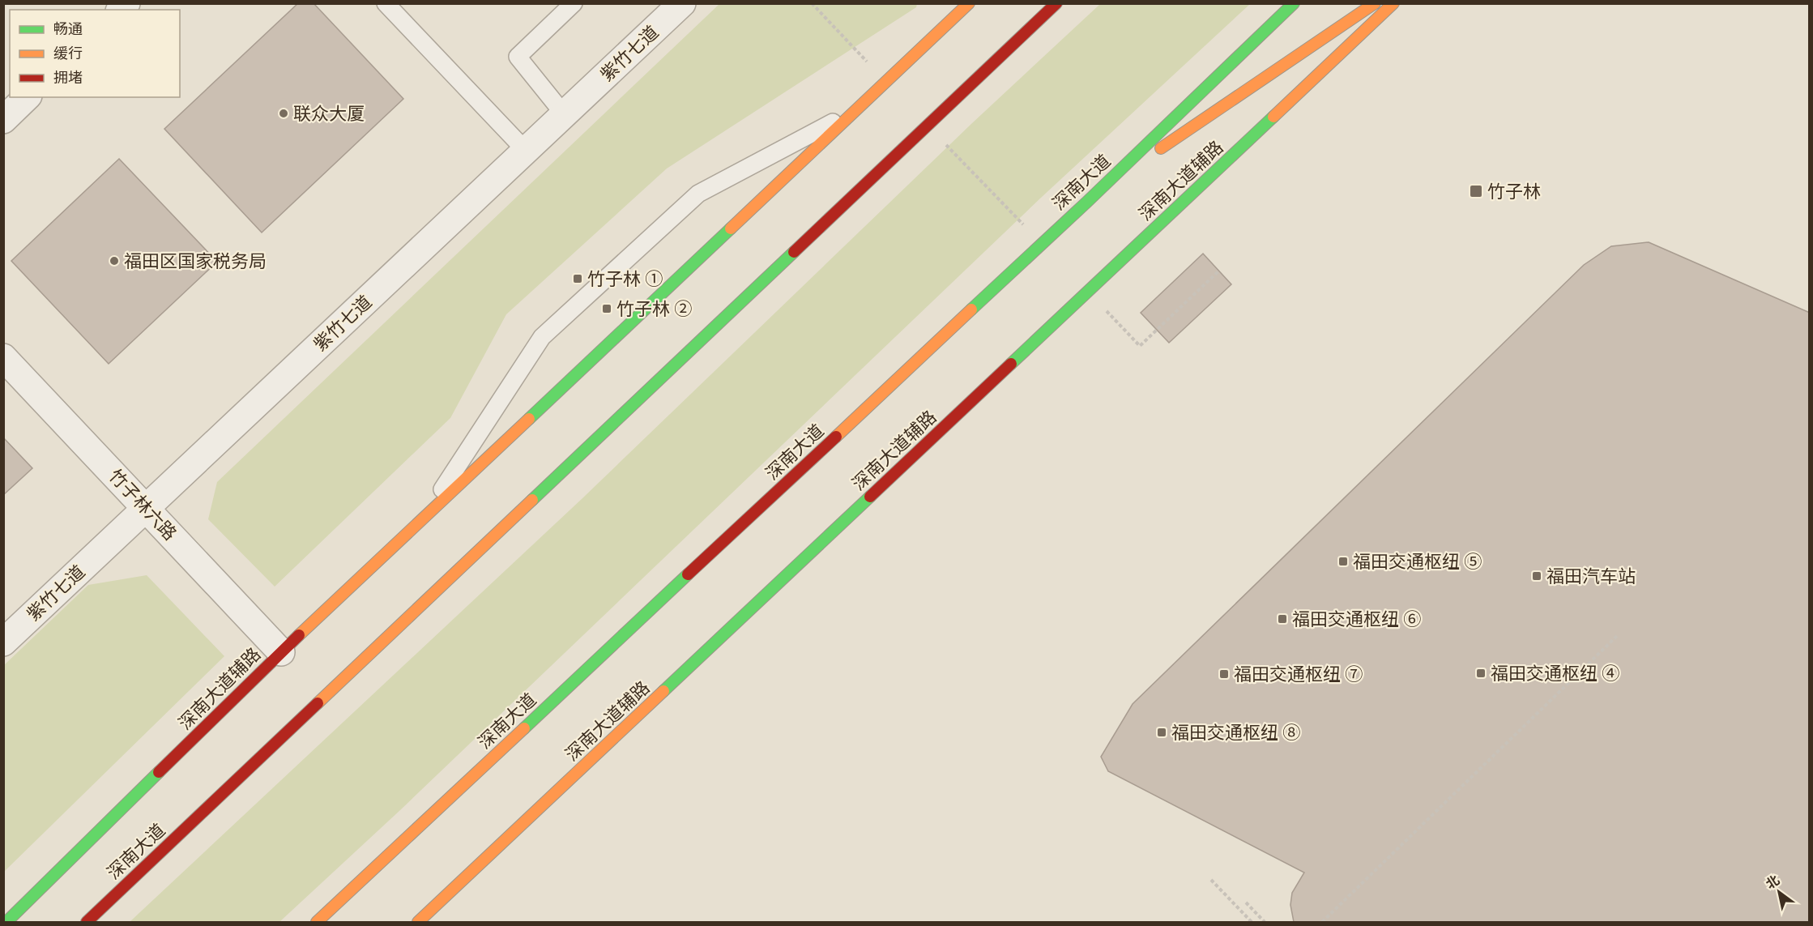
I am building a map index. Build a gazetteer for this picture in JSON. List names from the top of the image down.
{
  "streets": {
    "main road": ["深南大道辅路", "深南大道"],
    "street": ["紫竹七道", "竹子林六路"]
  },
  "crossings": [
    ["紫竹七道", "竹子林六路"],
    ["深南大道辅路", "竹子林六路"]
  ],
  "places": {
    "other": ["联众大厦", "福田区国家税务局"],
    "transit": [
      "竹子林",
      "竹子林 ①",
      "竹子林 ②",
      "福田交通枢纽 ⑤",
      "福田汽车站",
      "福田交通枢纽 ⑥",
      "福田交通枢纽 ④",
      "福田交通枢纽 ⑦",
      "福田交通枢纽 ⑧"
    ]
  },
  "legend": ["畅通", "缓行", "拥堵"],
  "north": "top left"
}
